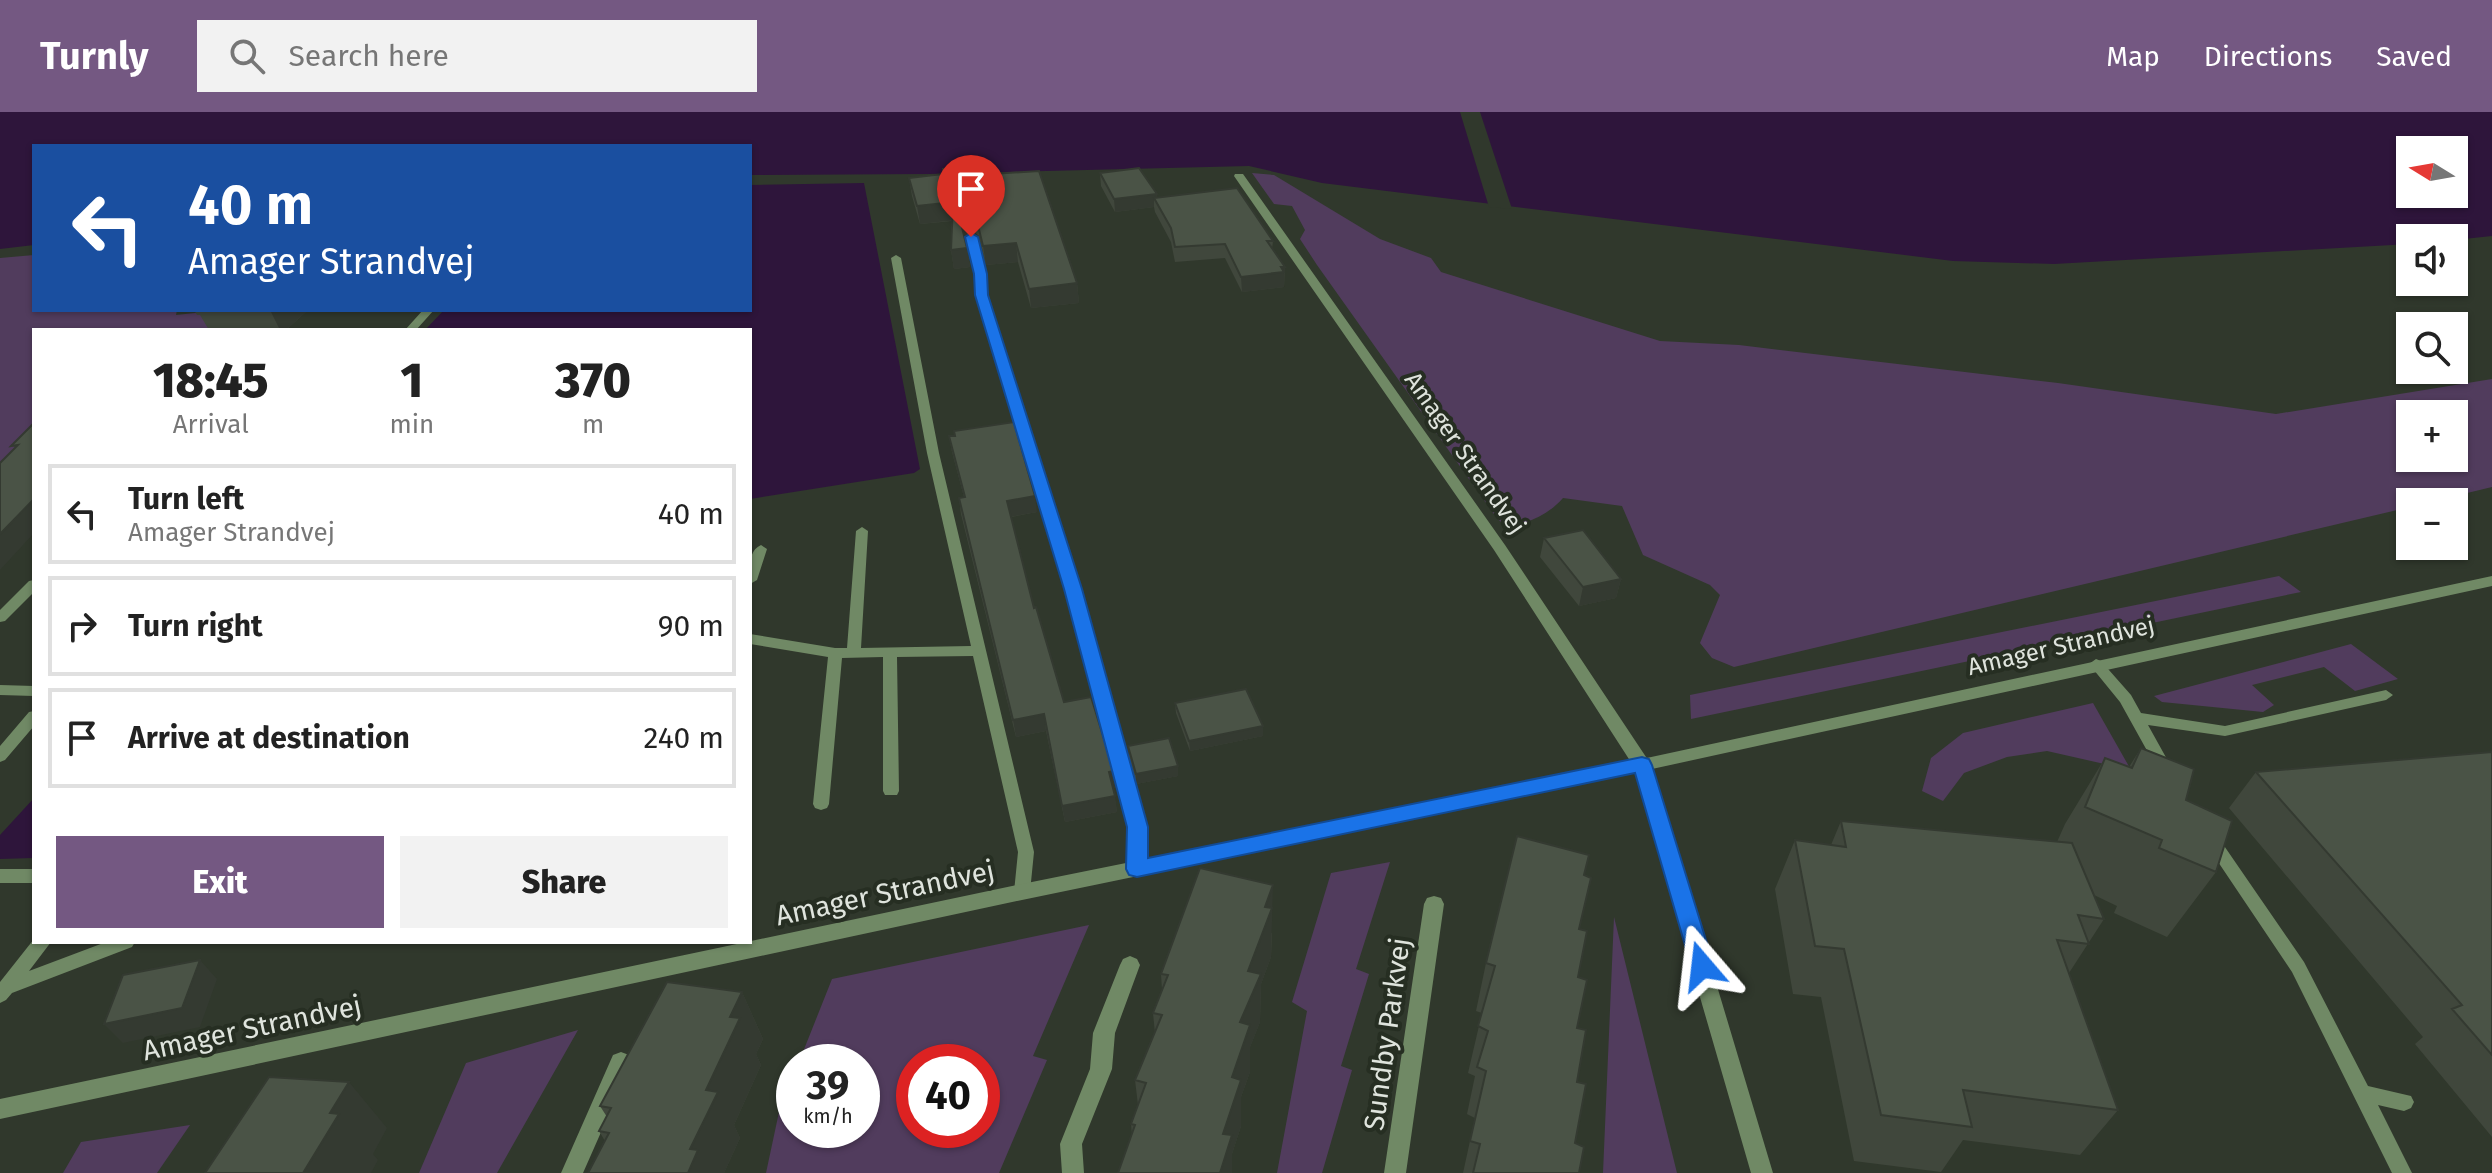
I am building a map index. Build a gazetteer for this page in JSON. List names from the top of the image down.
{
  "streets": {
    "street": ["Amager Strandvej", "Sundby Parkvej"]
  },
  "north": "left",
  "page": {
    "header": "Turnly",
    "search": "Search here",
    "nav": ["Map", "Directions", "Saved"],
    "map_buttons": ["+", "−"],
    "turn": ["40 m", "Amager Strandvej"],
    "eta": [
      "18:45",
      "Arrival",
      "1",
      "min",
      "370",
      "m"
    ],
    "list": [
      {
        "name": "Turn left",
        "note": "Amager Strandvej",
        "value": "40 m"
      },
      {
        "name": "Turn right",
        "value": "90 m"
      },
      {
        "name": "Arrive at destination",
        "value": "240 m"
      }
    ],
    "buttons": ["Exit", "Share"],
    "speed": "39 km/h",
    "limit": "40"
  }
}
